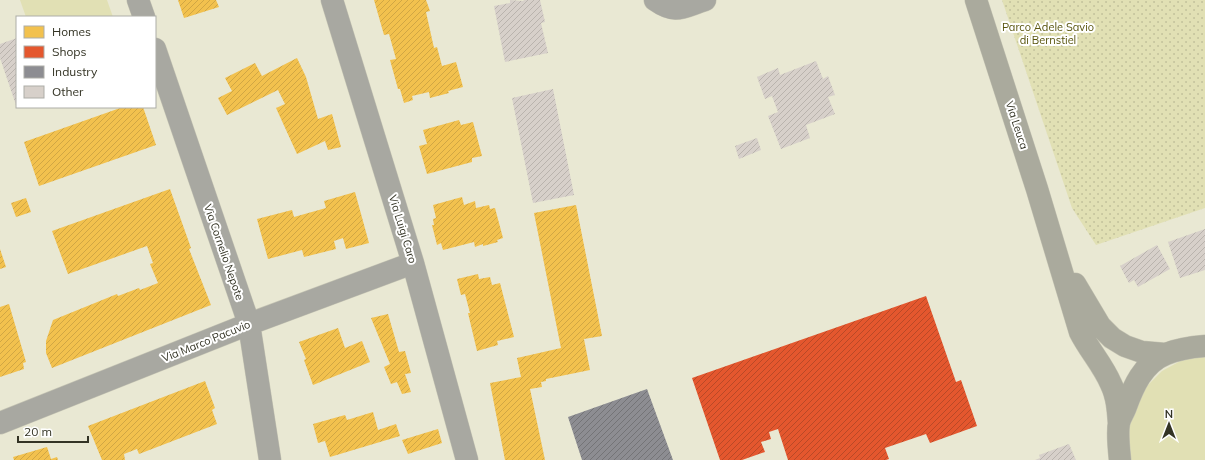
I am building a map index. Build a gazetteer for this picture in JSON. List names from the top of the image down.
{
  "streets": {
    "main road": ["Via Leuca"],
    "street": ["Via Luigi Caro", "Via Cornelio Nepote", "Via Marco Pacuvio"]
  },
  "crossings": [
    ["Via Luigi Caro", "Via Marco Pacuvio"],
    ["Via Cornelio Nepote", "Via Marco Pacuvio"]
  ],
  "parks": ["Parco Adele Savio di Bernstiel"],
  "legend": [
    "Homes",
    "Shops",
    "Industry",
    "Other"
  ],
  "scale_bar": "20 m",
  "north": "top"
}
